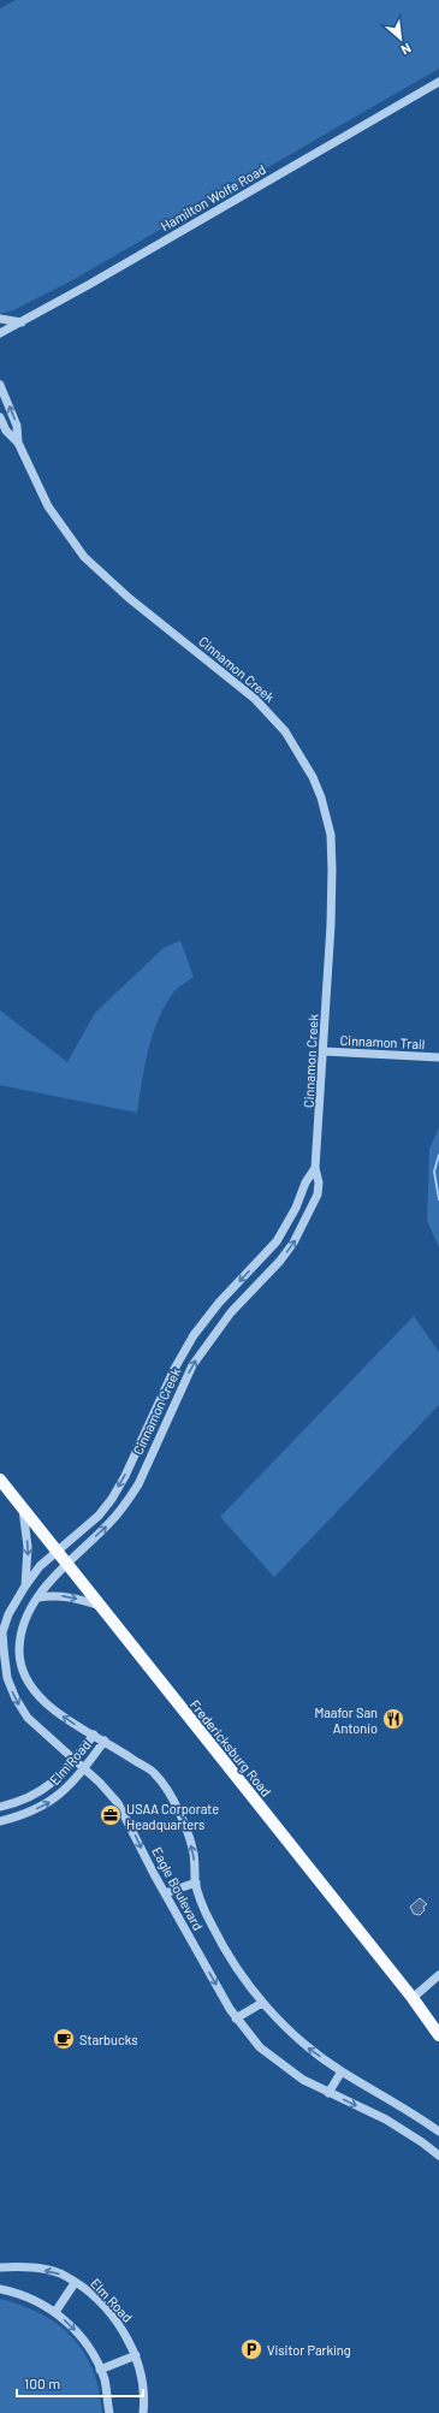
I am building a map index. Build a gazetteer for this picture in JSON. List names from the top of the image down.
{
  "streets": {
    "main road": ["Fredericksburg Road"],
    "street": [
      "Hamilton Wolfe Road",
      "Cinnamon Creek",
      "Cinnamon Trail",
      "Elm Road",
      "Eagle Boulevard"
    ]
  },
  "crossings": [
    ["Cinnamon Creek", "Cinnamon Trail"],
    ["Cinnamon Creek", "Fredericksburg Road"],
    ["Cinnamon Creek", "Eagle Boulevard"],
    ["Fredericksburg Road", "Eagle Boulevard"],
    ["Elm Road", "Eagle Boulevard"]
  ],
  "places": {
    "restaurant": ["Maafor San Antonio"],
    "office": ["USAA Corporate Headquarters"],
    "cafe": ["Starbucks"],
    "parking": ["Visitor Parking"]
  },
  "scale_bar": "100 m",
  "north": "bottom right"
}
